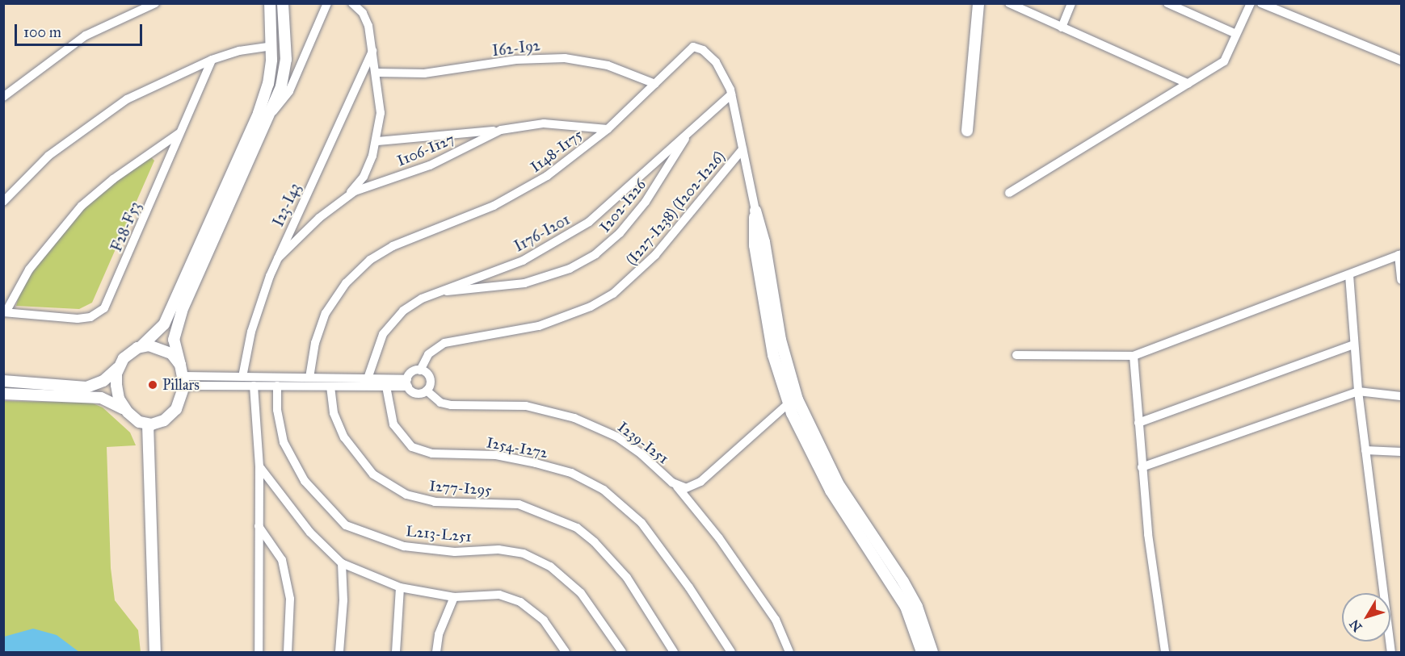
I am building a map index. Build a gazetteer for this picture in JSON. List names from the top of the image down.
{
  "streets": {
    "street": [
      "I62-I92",
      "I106-I127",
      "I148-I175",
      "I23-I43",
      "I202-I226",
      "(I227-I238) (I202-I226)",
      "F28-F53",
      "I176-I201",
      "I239-I251",
      "I254-I272",
      "I277-I295",
      "L213-L251"
    ]
  },
  "crossings": [
    ["I62-I92", "I148-I175"],
    ["I106-I127", "I148-I175"],
    ["I106-I127", "I23-I43"],
    ["I148-I175", "(I227-I238) (I202-I226)"],
    ["I148-I175", "I176-I201"],
    ["I202-I226", "I176-I201"],
    ["(I227-I238) (I202-I226)", "I239-I251"]
  ],
  "places": ["Pillars"],
  "scale_bar": "100 m",
  "north": "bottom left"
}
